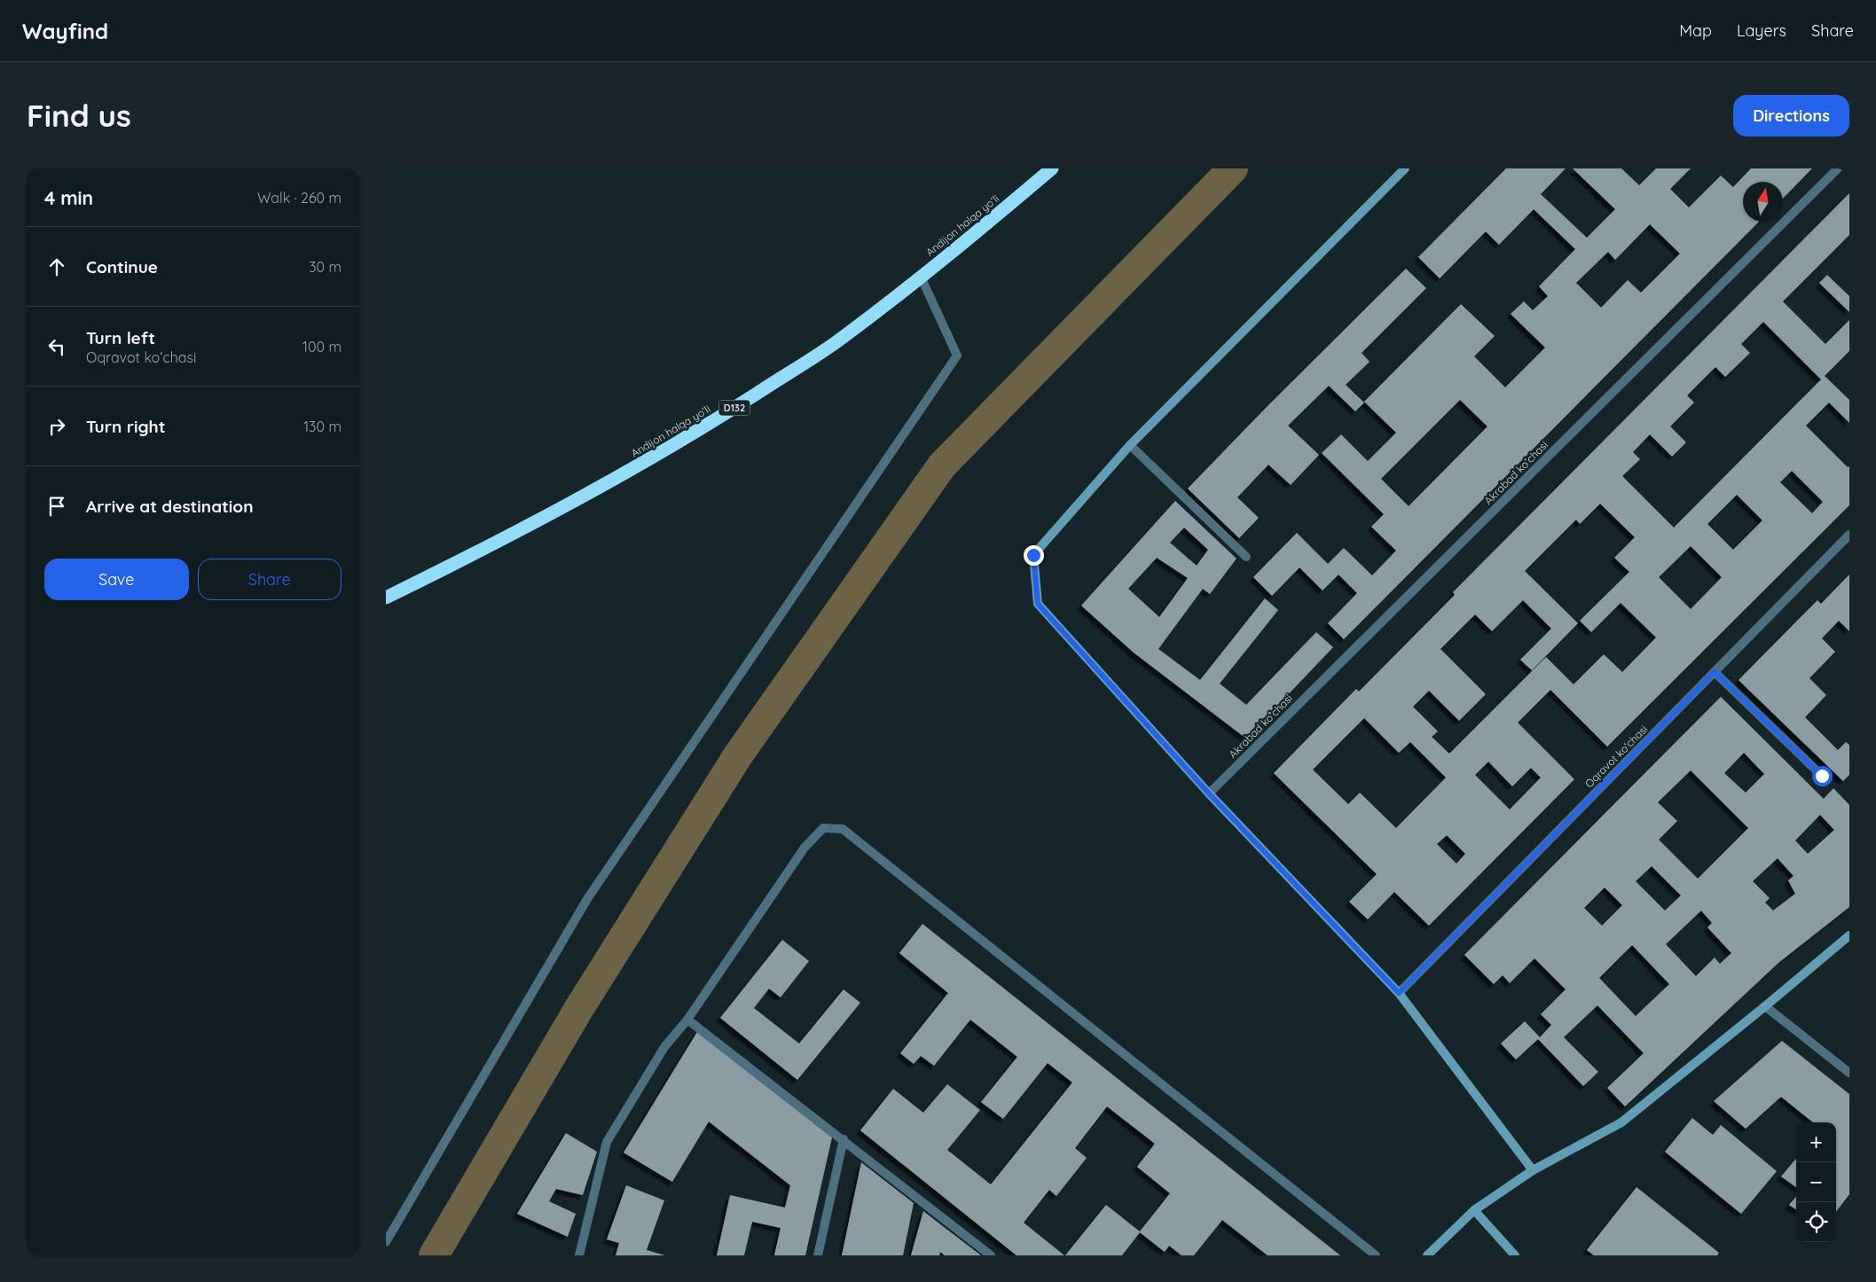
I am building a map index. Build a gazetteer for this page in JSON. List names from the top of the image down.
{
  "streets": {
    "highway": ["Andijon halqa yo‘li", "D132"],
    "street": ["Akrabad koʻchasi", "Oqravot koʻchasi"]
  },
  "north": "top",
  "page": {
    "header": "Wayfind",
    "nav": ["Map", "Layers", "Share"],
    "buttons": [
      "Directions",
      ["Save", "Share"]
    ],
    "title": "Find us",
    "heading": ["4 min", "Walk · 260 m"],
    "list": [
      ["Continue", "30 m"],
      ["Turn left", "Oqravot koʻchasi", "100 m"],
      ["Turn right", "130 m"],
      "Arrive at destination"
    ],
    "map_buttons": ["+", "−"]
  }
}
